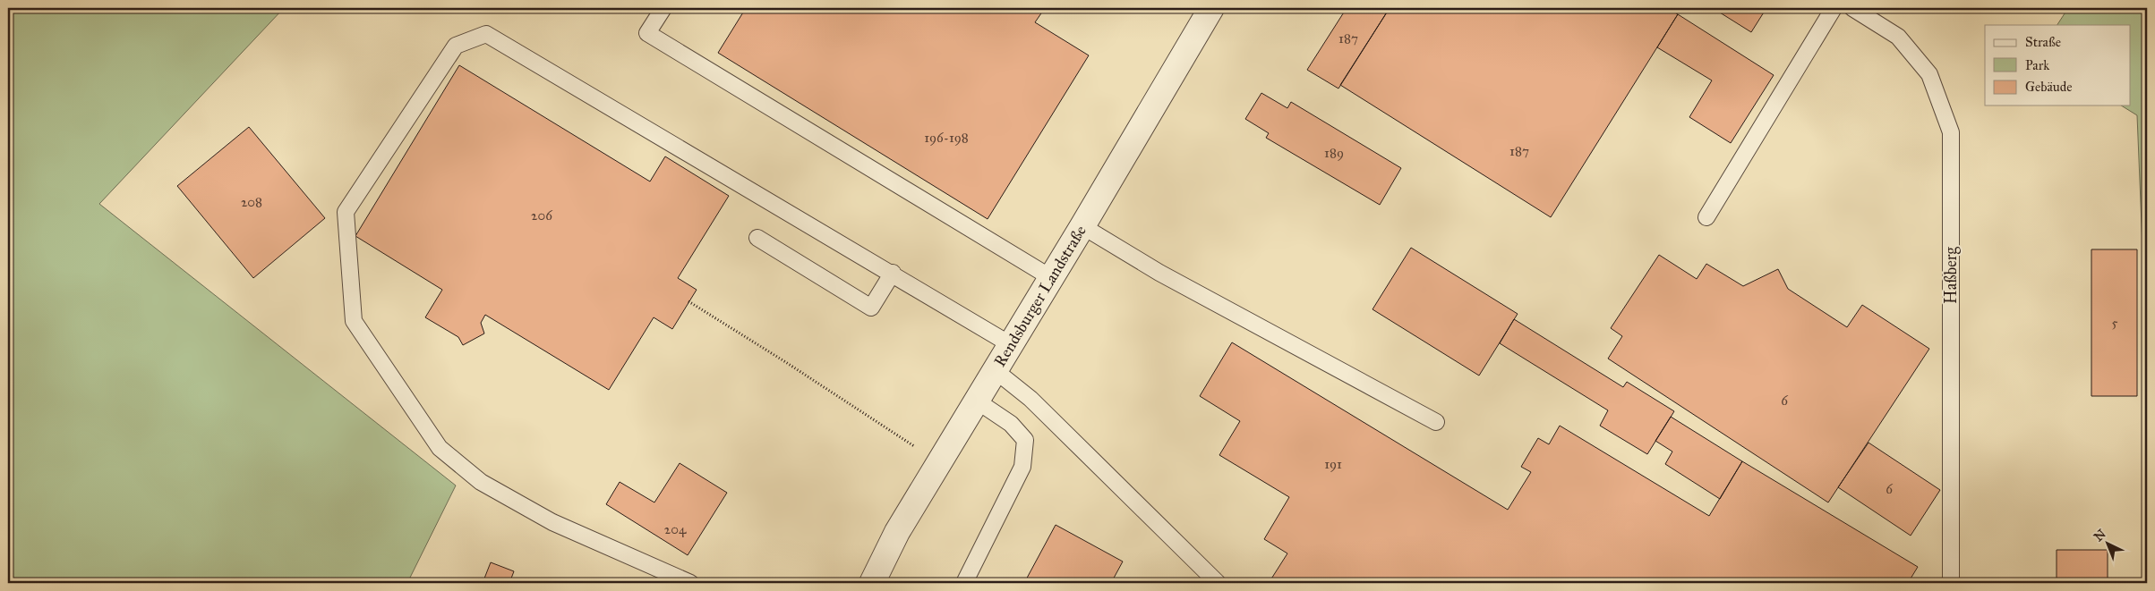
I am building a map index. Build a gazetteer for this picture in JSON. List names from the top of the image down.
{
  "streets": {
    "street": ["Rendsburger Landstraße"],
    "lane": ["Haßberg"]
  },
  "house_numbers": [
    "187",
    "196-198",
    "187",
    "189",
    "208",
    "206",
    "5",
    "6",
    "191",
    "6",
    "204"
  ],
  "legend": ["Straße", "Park", "Gebäude"],
  "north": "top left"
}
